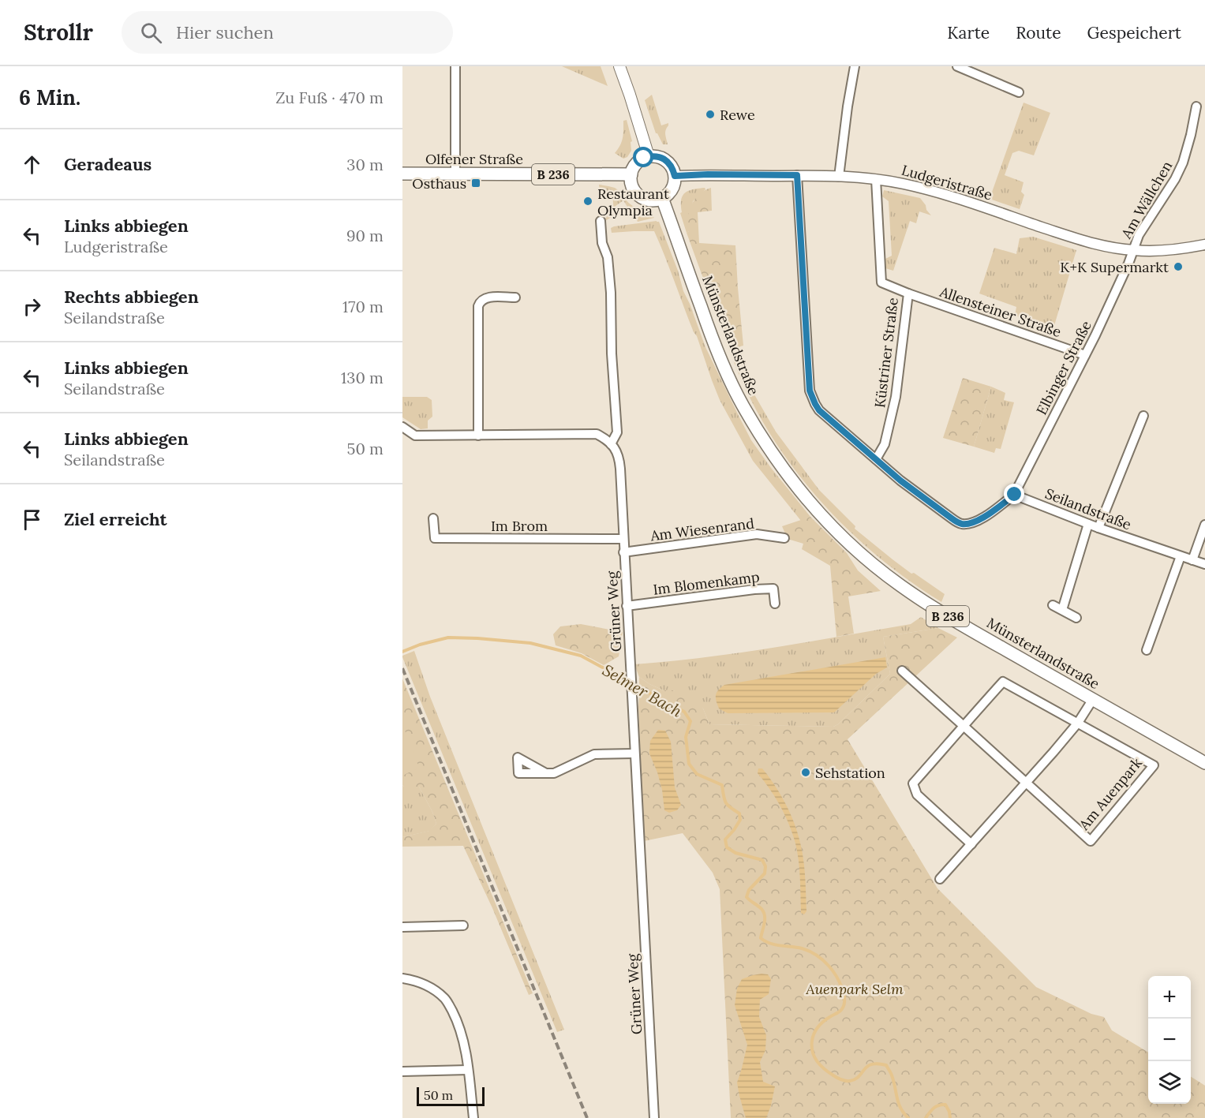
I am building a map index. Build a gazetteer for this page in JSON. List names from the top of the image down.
{
  "streets": {
    "main road": ["Olfener Straße", "B 236", "Münsterlandstraße"],
    "street": [
      "Ludgeristraße",
      "Am Wällchen",
      "Allensteiner Straße",
      "Küstriner Straße",
      "Elbinger Straße",
      "Seilandstraße",
      "Im Brom",
      "Am Wiesenrand",
      "Im Blomenkamp",
      "Grüner Weg",
      "Am Auenpark"
    ]
  },
  "crossings": [
    ["Olfener Straße", "Ludgeristraße"],
    ["Olfener Straße", "Münsterlandstraße"],
    ["Ludgeristraße", "Am Wällchen"],
    ["Ludgeristraße", "Münsterlandstraße"],
    ["Ludgeristraße", "Küstriner Straße"],
    ["Ludgeristraße", "Elbinger Straße"],
    ["Am Wällchen", "Elbinger Straße"],
    ["Allensteiner Straße", "Küstriner Straße"],
    ["Allensteiner Straße", "Elbinger Straße"],
    ["Elbinger Straße", "Seilandstraße"],
    ["Im Brom", "Grüner Weg"],
    ["Am Wiesenrand", "Grüner Weg"],
    ["Im Blomenkamp", "Grüner Weg"]
  ],
  "water": ["Selmer Bach"],
  "parks": ["Auenpark Selm"],
  "places": {
    "other": [
      "Rewe",
      "Restaurant Olympia",
      "K+K Supermarkt",
      "Sehstation"
    ],
    "transit": ["Osthaus"]
  },
  "scale_bar": "50 m",
  "page": {
    "header": "Strollr",
    "search": "Hier suchen",
    "nav": ["Karte", "Route", "Gespeichert"],
    "heading": ["6 Min.", "Zu Fuß · 470 m"],
    "list": [
      ["Geradeaus", "30 m"],
      ["Links abbiegen", "Ludgeristraße", "90 m"],
      ["Rechts abbiegen", "Seilandstraße", "170 m"],
      ["Links abbiegen", "Seilandstraße", "130 m"],
      ["Links abbiegen", "Seilandstraße", "50 m"],
      "Ziel erreicht"
    ],
    "map_buttons": ["+", "−"],
    "scale": "50 m"
  }
}
